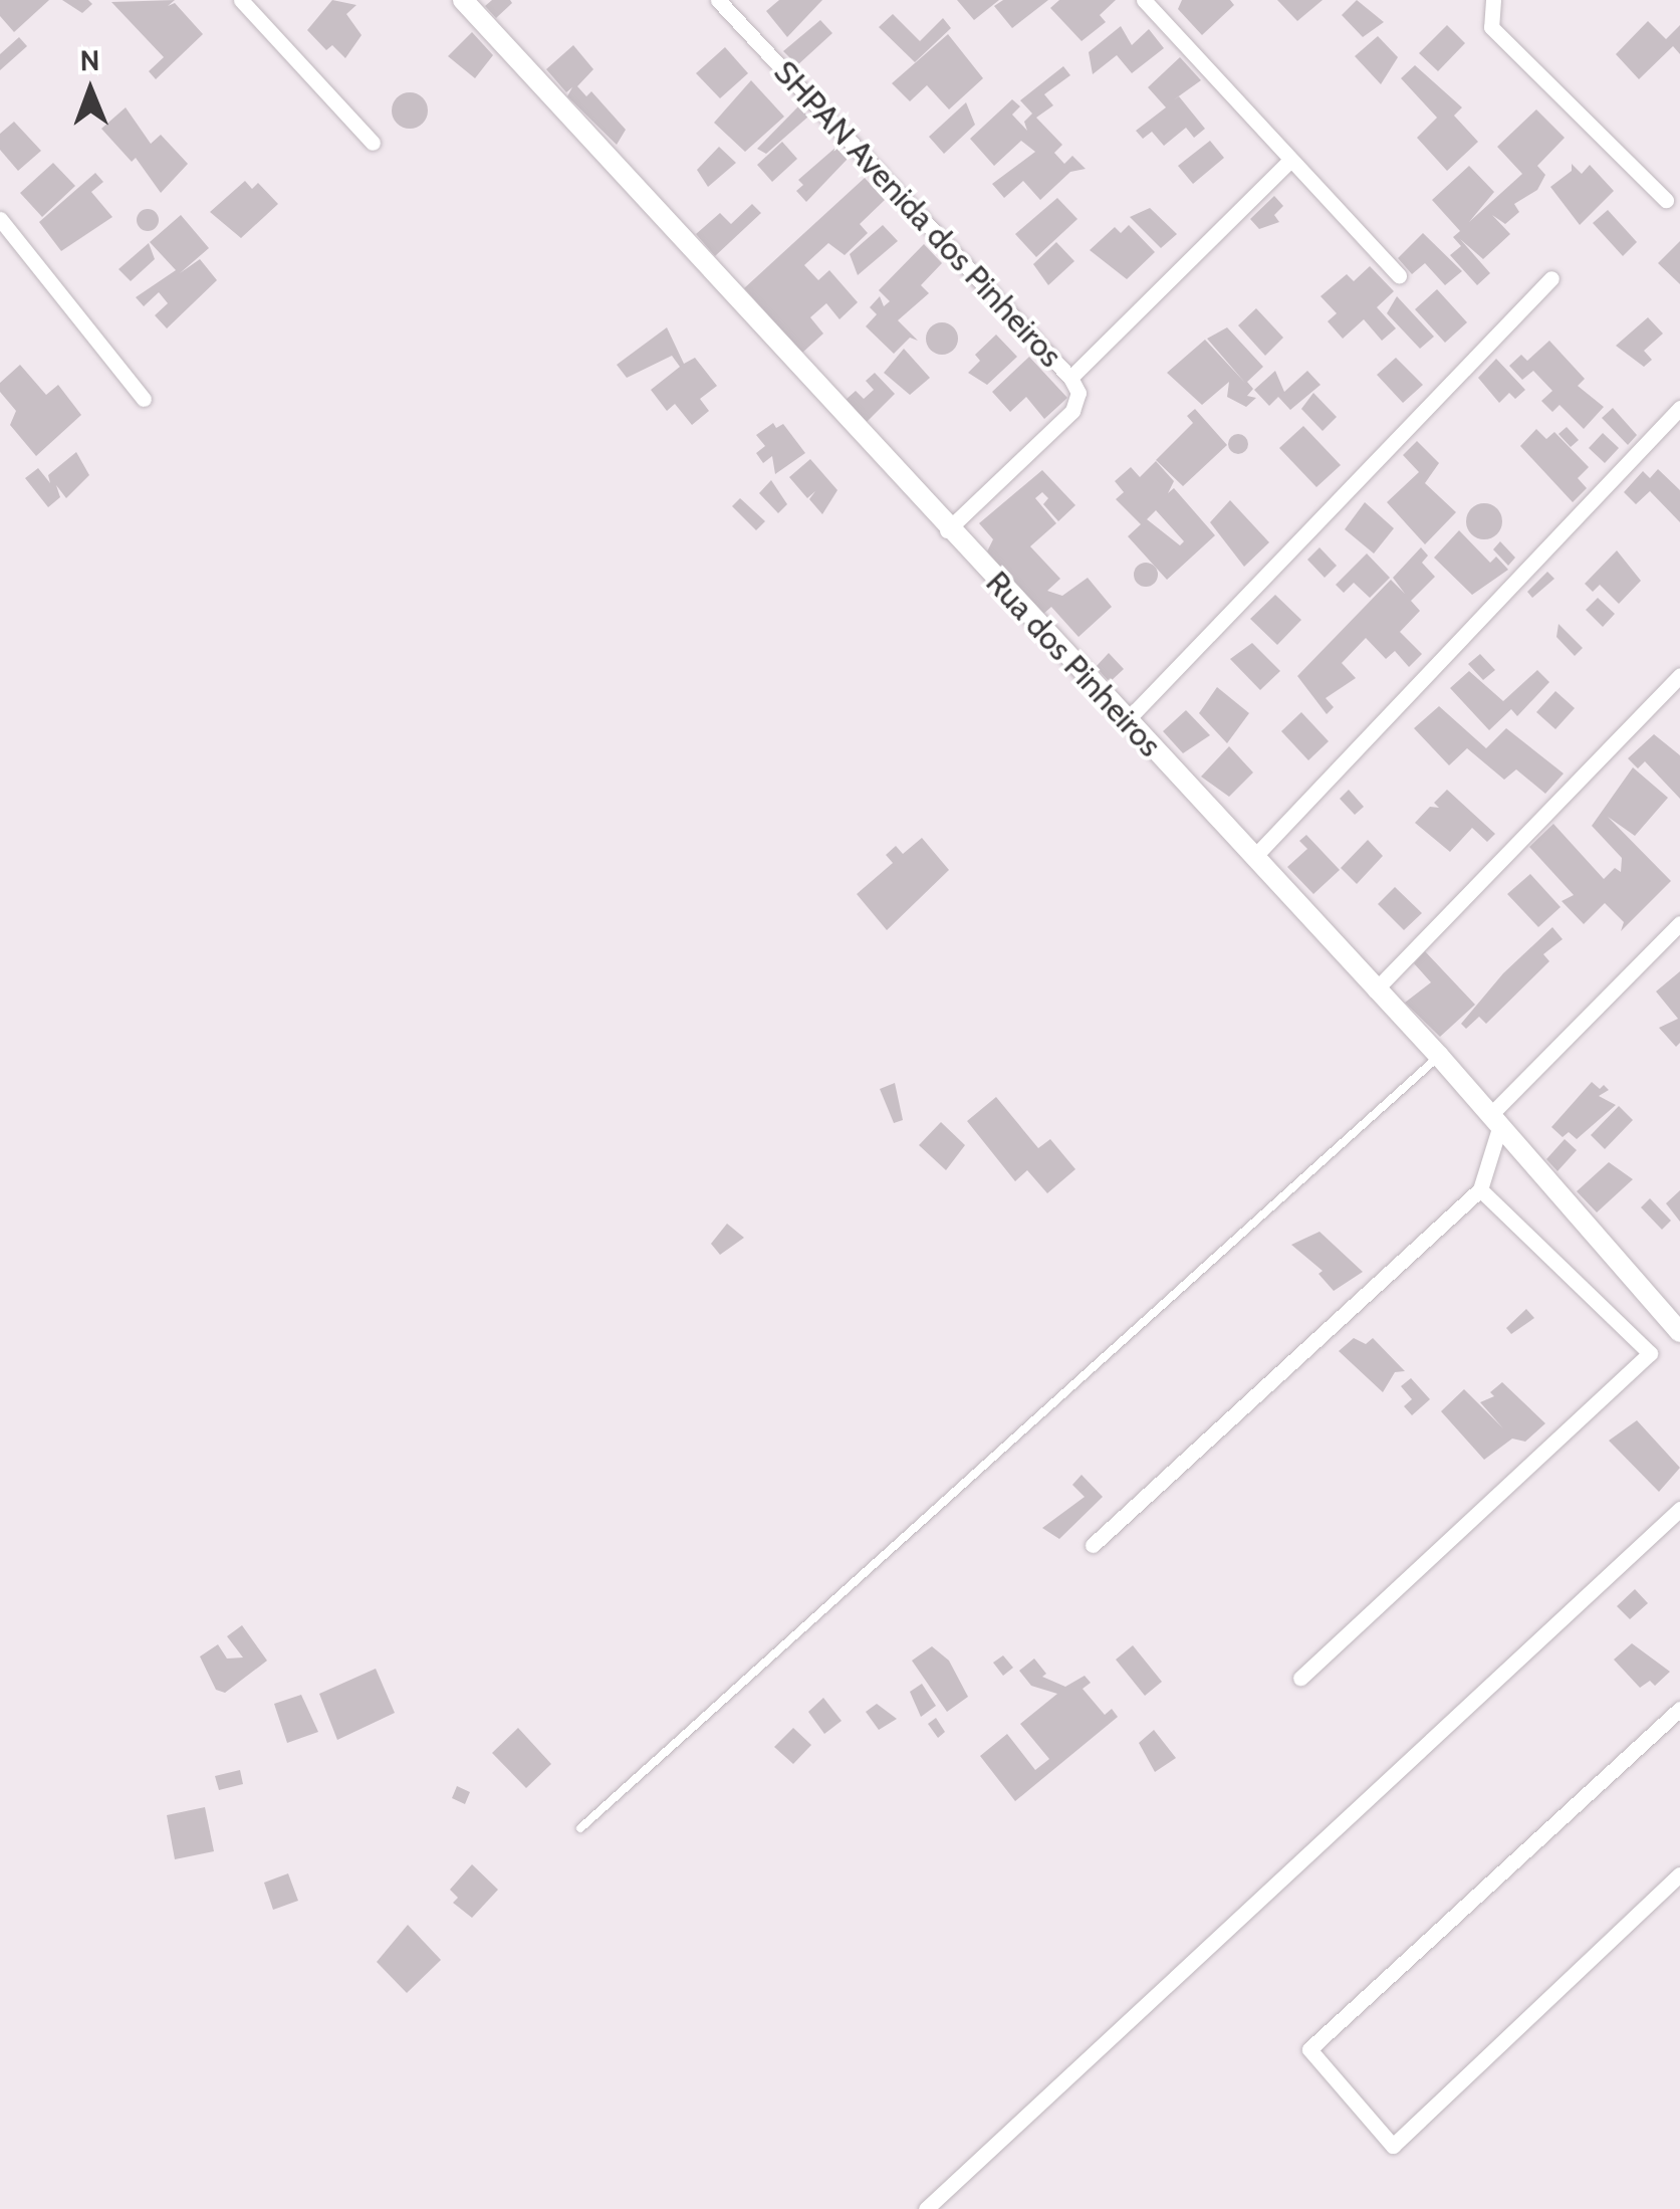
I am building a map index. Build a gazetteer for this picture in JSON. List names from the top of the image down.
{
  "streets": {
    "street": ["SHPAN Avenida dos Pinheiros", "Rua dos Pinheiros"]
  },
  "north": "top"
}
